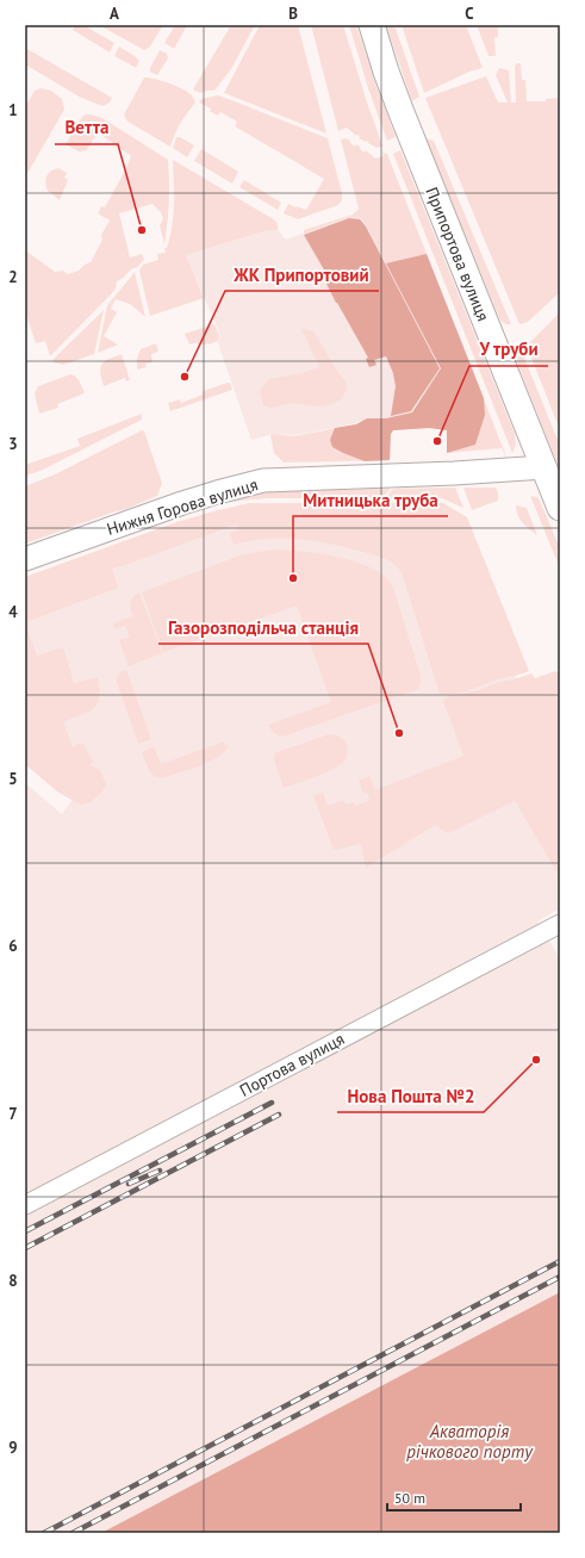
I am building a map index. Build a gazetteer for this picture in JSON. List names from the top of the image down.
{
  "streets": {
    "main road": ["Припортова вулиця"],
    "street": ["Нижня Горова вулиця", "Портова вулиця"]
  },
  "crossings": [
    ["Припортова вулиця", "Нижня Горова вулиця"]
  ],
  "water": ["Акваторія річкового порту"],
  "places": [
    "Ветта",
    "ЖК Припортовий",
    "У труби",
    "Митницька труба",
    "Газорозподільча станція",
    "Нова Пошта №2"
  ],
  "scale_bar": "50 m",
  "grid": {
    "columns": ["A", "B", "C"],
    "rows": [
      "1",
      "2",
      "3",
      "4",
      "5",
      "6",
      "7",
      "8",
      "9"
    ]
  }
}
